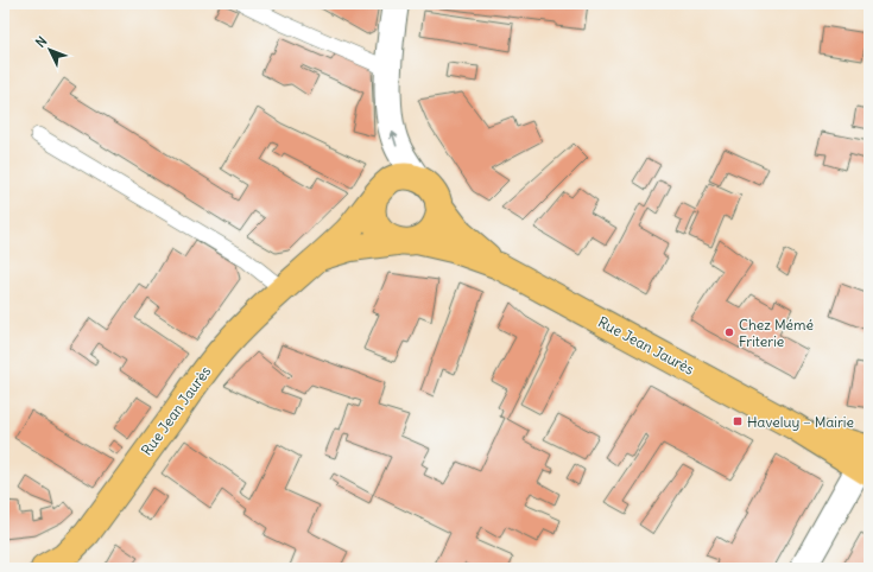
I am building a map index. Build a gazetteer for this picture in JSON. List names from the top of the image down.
{
  "streets": {
    "main road": ["Rue Jean Jaurès"]
  },
  "places": {
    "other": ["Chez Mémé Friterie"],
    "transit": ["Haveluy – Mairie"]
  },
  "north": "top left"
}
